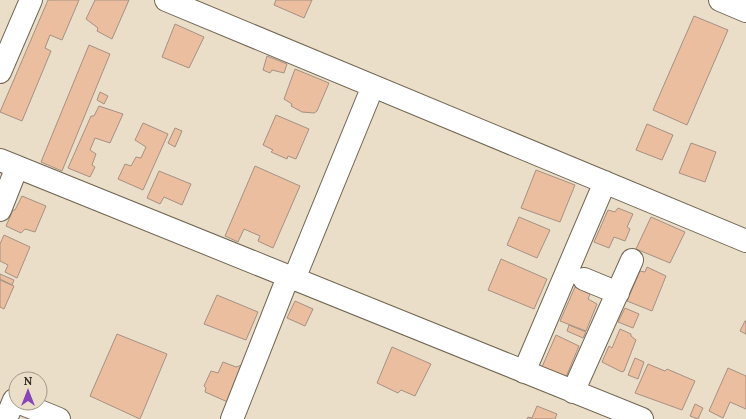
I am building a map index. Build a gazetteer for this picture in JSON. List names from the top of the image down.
{
  "north": "top"
}
